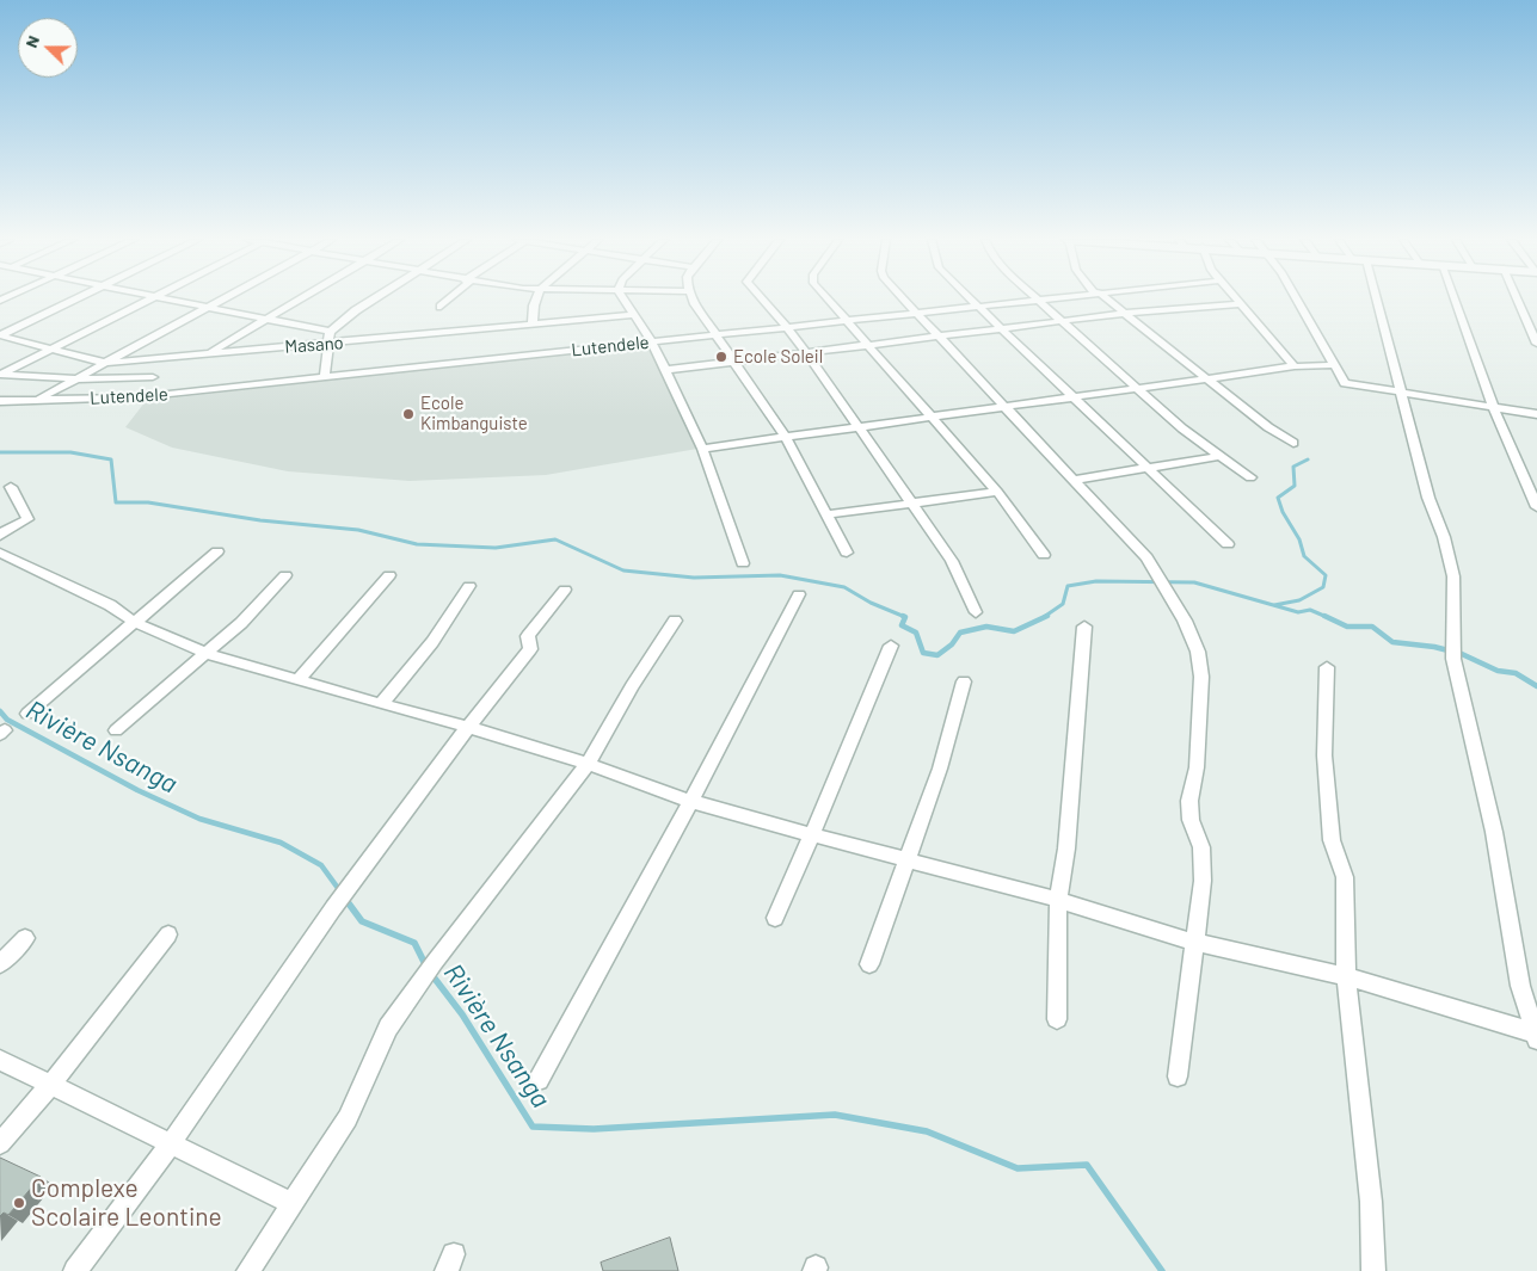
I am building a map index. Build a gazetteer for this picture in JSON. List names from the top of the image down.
{
  "streets": {
    "street": ["Masano", "Lutendele"]
  },
  "water": ["Rivière Nsanga"],
  "places": ["Ecole Soleil", "Ecole Kimbanguiste", "Complexe Scolaire Leontine"],
  "north": "left"
}
